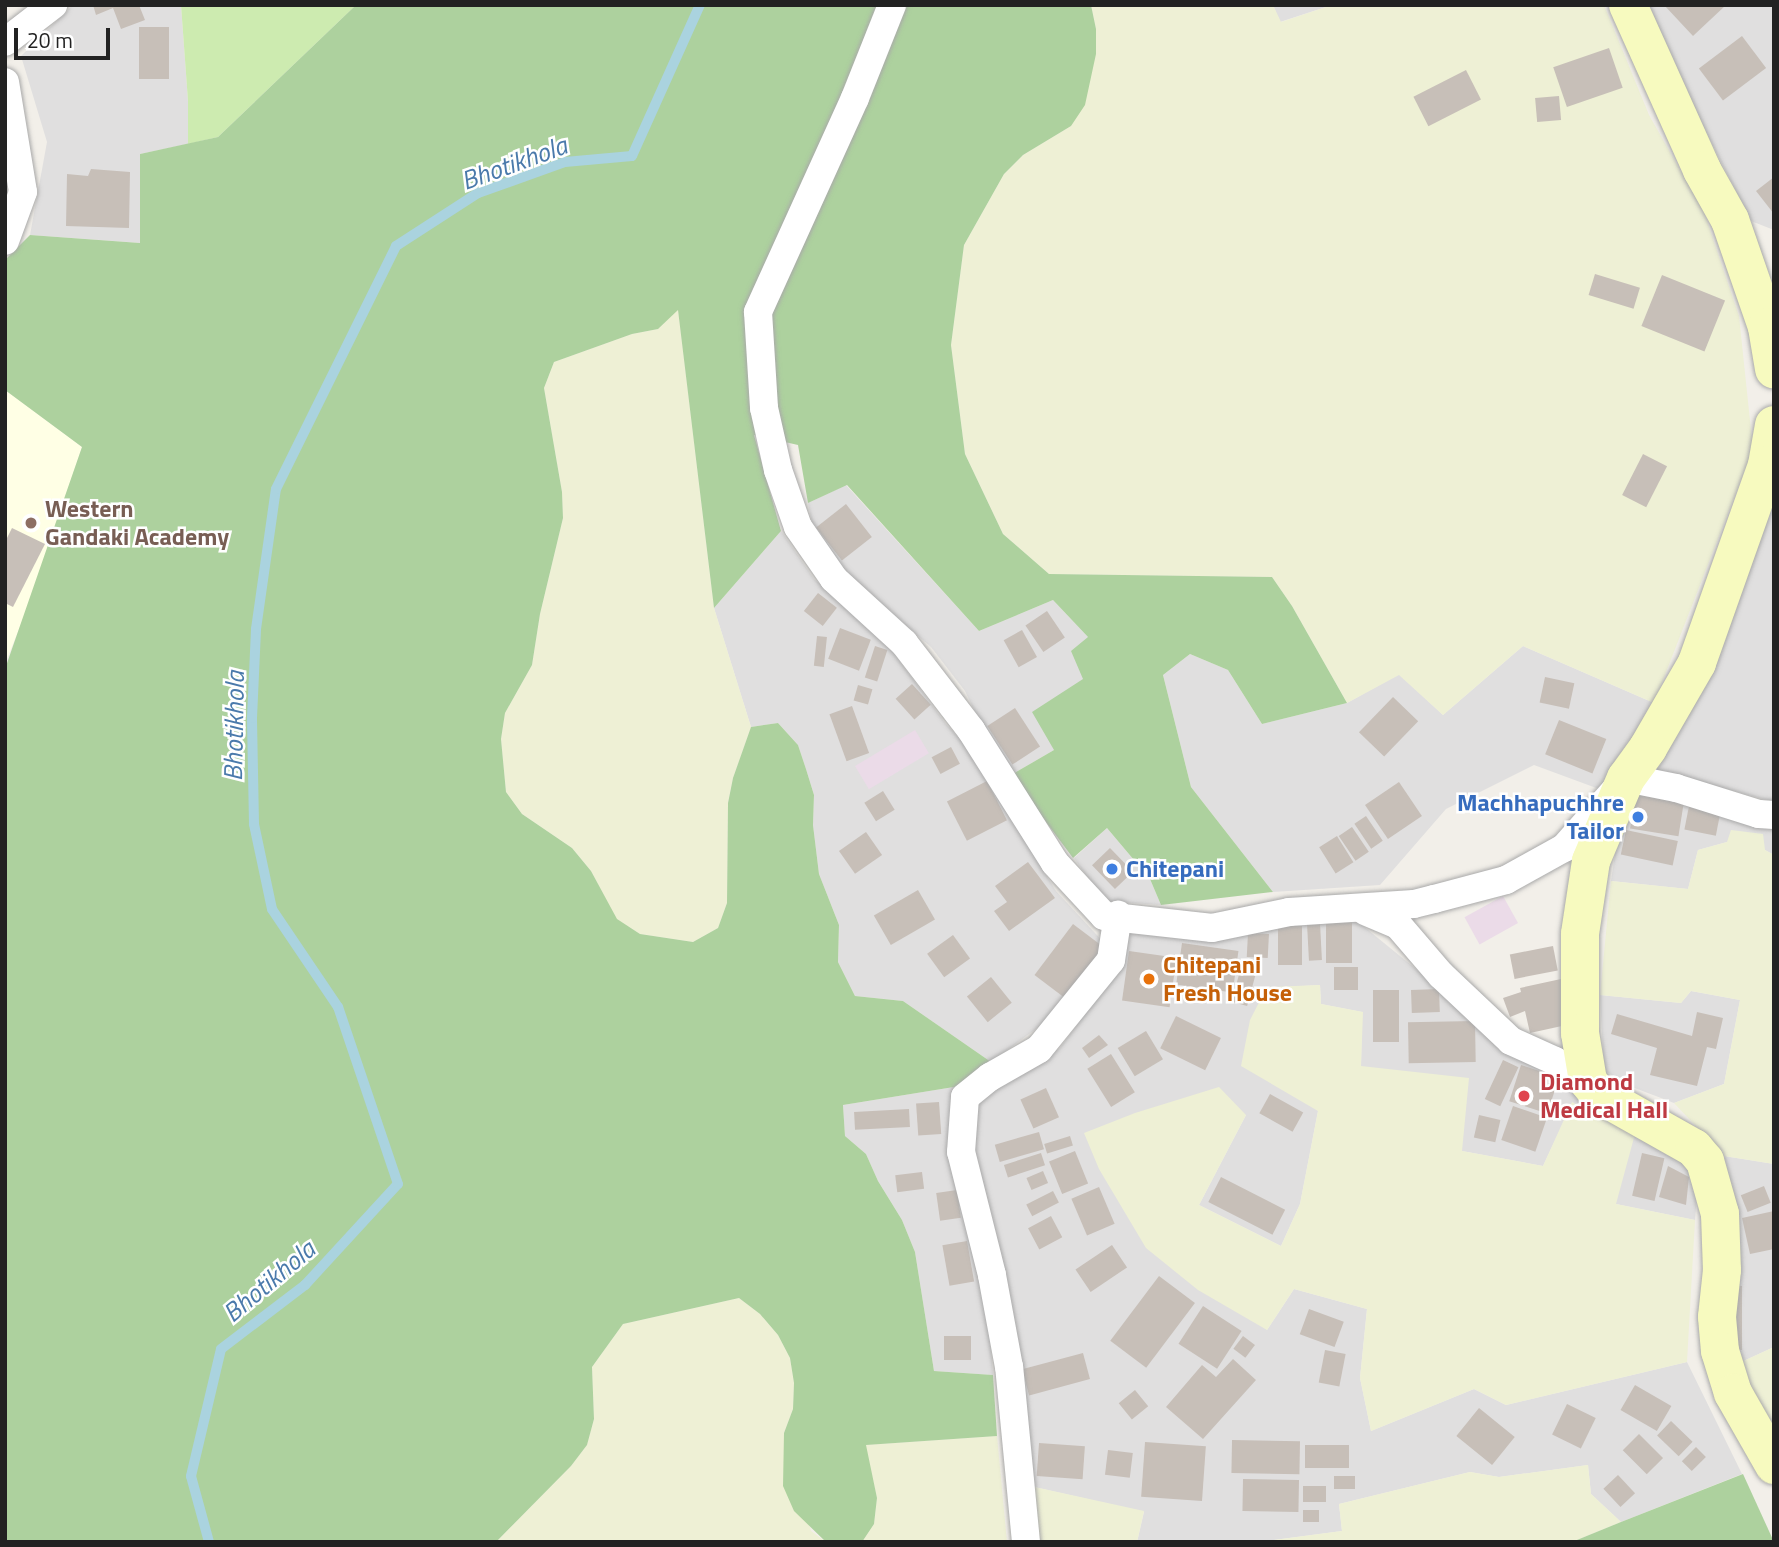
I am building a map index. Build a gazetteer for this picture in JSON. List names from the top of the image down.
{
  "water": ["Bhotikhola"],
  "places": [
    "Western Gandaki Academy",
    "Machhapuchhre Tailor",
    "Chitepani",
    "Chitepani Fresh House",
    "Diamond Medical Hall"
  ],
  "scale_bar": "20 m"
}
